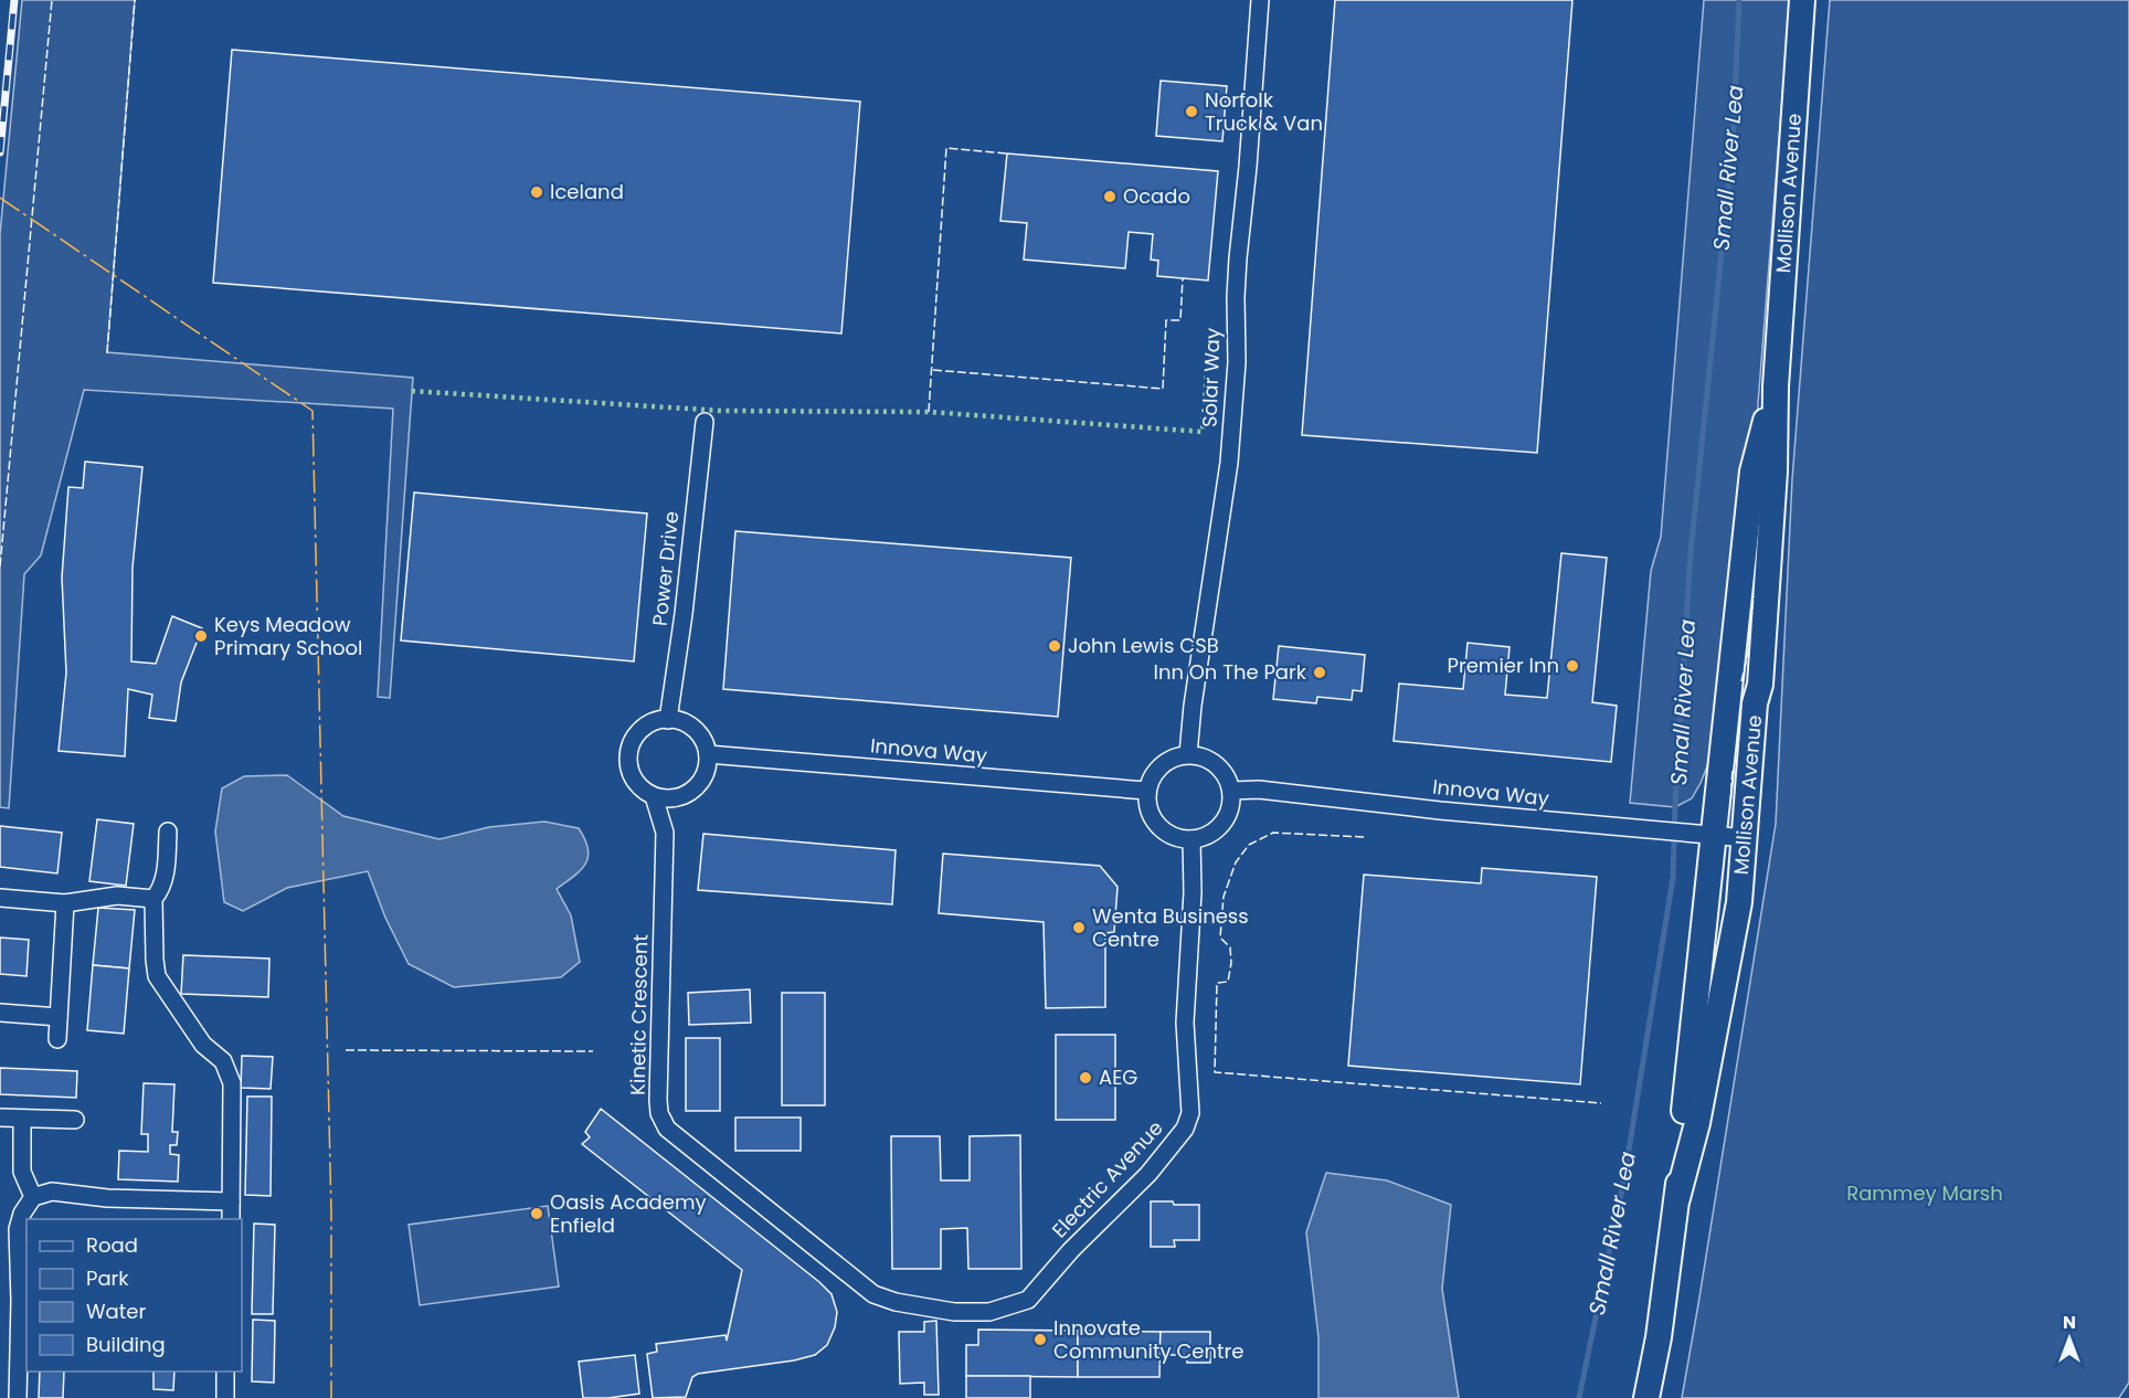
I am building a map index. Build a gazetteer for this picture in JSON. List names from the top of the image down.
{
  "streets": {
    "main road": ["Mollison Avenue"],
    "street": [
      "Solar Way",
      "Power Drive",
      "Innova Way",
      "Kinetic Crescent",
      "Electric Avenue"
    ]
  },
  "crossings": [
    ["Mollison Avenue", "Innova Way"],
    ["Solar Way", "Innova Way"],
    ["Solar Way", "Electric Avenue"],
    ["Power Drive", "Innova Way"],
    ["Power Drive", "Kinetic Crescent"],
    ["Innova Way", "Kinetic Crescent"],
    ["Innova Way", "Electric Avenue"],
    ["Kinetic Crescent", "Electric Avenue"]
  ],
  "water": ["Small River Lea"],
  "parks": ["Rammey Marsh"],
  "places": [
    "Norfolk Truck & Van",
    "Iceland",
    "Ocado",
    "Keys Meadow Primary School",
    "John Lewis CSB",
    "Premier Inn",
    "Inn On The Park",
    "Wenta Business Centre",
    "AEG",
    "Oasis Academy Enfield",
    "Innovate Community Centre"
  ],
  "legend": [
    "Road",
    "Park",
    "Water",
    "Building"
  ],
  "north": "top"
}
